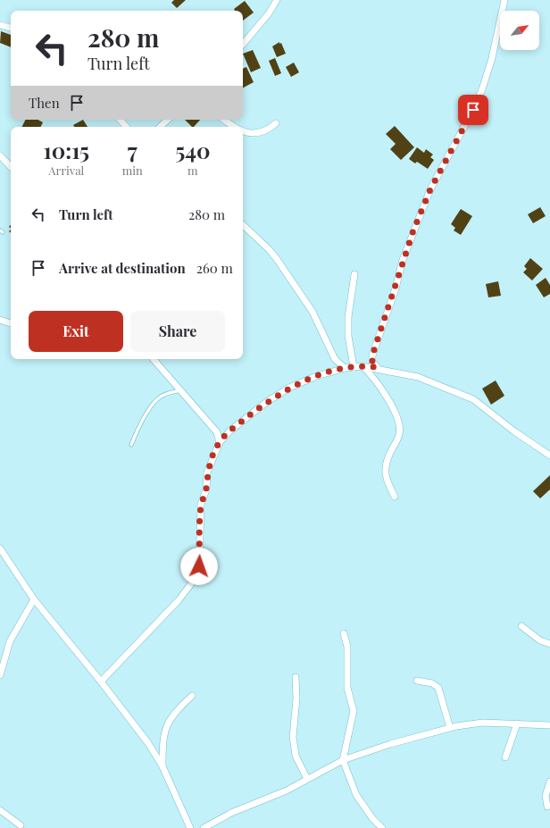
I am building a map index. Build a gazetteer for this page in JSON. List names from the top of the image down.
{
  "north": "top right",
  "page": {
    "turn": ["280 m", "Turn left"],
    "then": "Then",
    "eta": [
      "10:15",
      "Arrival",
      "7",
      "min",
      "540",
      "m"
    ],
    "list": [
      {
        "name": "Turn left",
        "value": "280 m"
      },
      {
        "name": "Arrive at destination",
        "value": "260 m"
      }
    ],
    "buttons": ["Exit", "Share"]
  }
}
